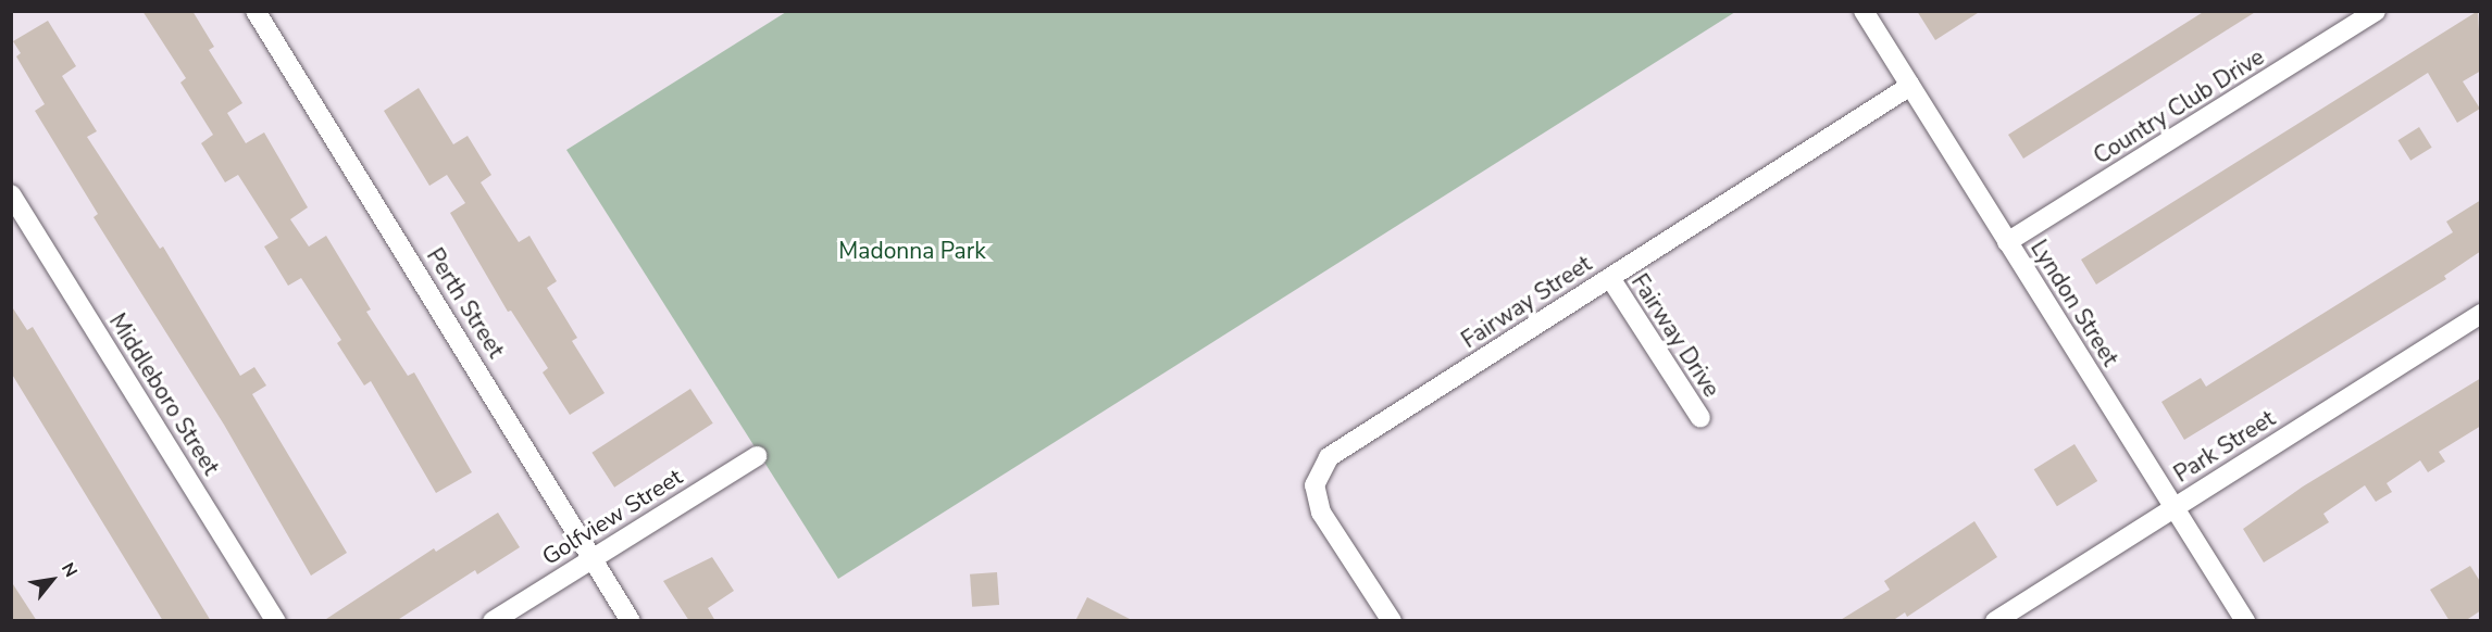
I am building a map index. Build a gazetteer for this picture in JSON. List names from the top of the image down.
{
  "streets": {
    "street": [
      "Country Club Drive",
      "Fairway Street",
      "Perth Street",
      "Lyndon Street",
      "Fairway Drive",
      "Middleboro Street",
      "Park Street",
      "Golfview Street"
    ]
  },
  "crossings": [
    ["Country Club Drive", "Lyndon Street"],
    ["Fairway Street", "Lyndon Street"],
    ["Fairway Street", "Fairway Drive"],
    ["Perth Street", "Golfview Street"],
    ["Lyndon Street", "Park Street"]
  ],
  "parks": ["Madonna Park"],
  "north": "top right"
}
